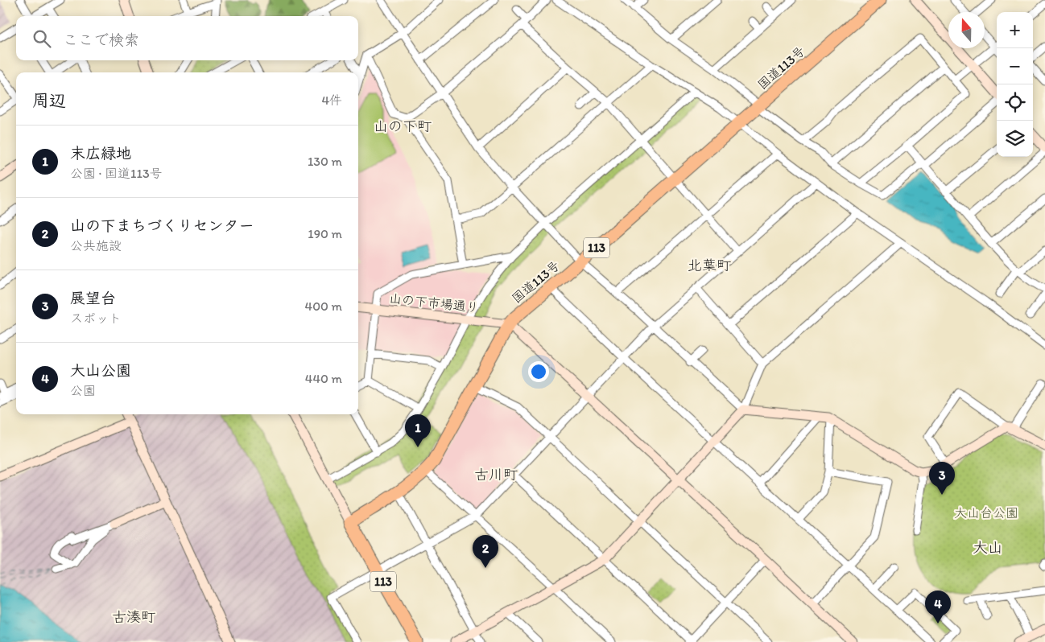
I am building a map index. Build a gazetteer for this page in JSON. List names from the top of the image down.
{
  "streets": {
    "highway": ["国道113号", "113"],
    "street": ["山の下市場通り"]
  },
  "crossings": [
    ["国道113号", "113"],
    ["国道113号", "山の下市場通り"]
  ],
  "districts": [
    "山の下町",
    "北葉町",
    "古川町",
    "大山",
    "古湊町"
  ],
  "parks": ["大山台公園"],
  "north": "top",
  "page": {
    "map_buttons": ["+", "−"],
    "search": "ここで検索",
    "heading": ["周辺", "4件"],
    "list": [
      {
        "mark": "1",
        "name": "末広緑地",
        "note": "公園 · 国道113号",
        "value": "130 m"
      },
      {
        "mark": "2",
        "name": "山の下まちづくりセンター",
        "note": "公共施設",
        "value": "190 m"
      },
      {
        "mark": "3",
        "name": "展望台",
        "note": "スポット",
        "value": "400 m"
      },
      {
        "mark": "4",
        "name": "大山公園",
        "note": "公園",
        "value": "440 m"
      }
    ],
    "pins": [
      "1",
      "3",
      "2",
      "4"
    ]
  }
}
